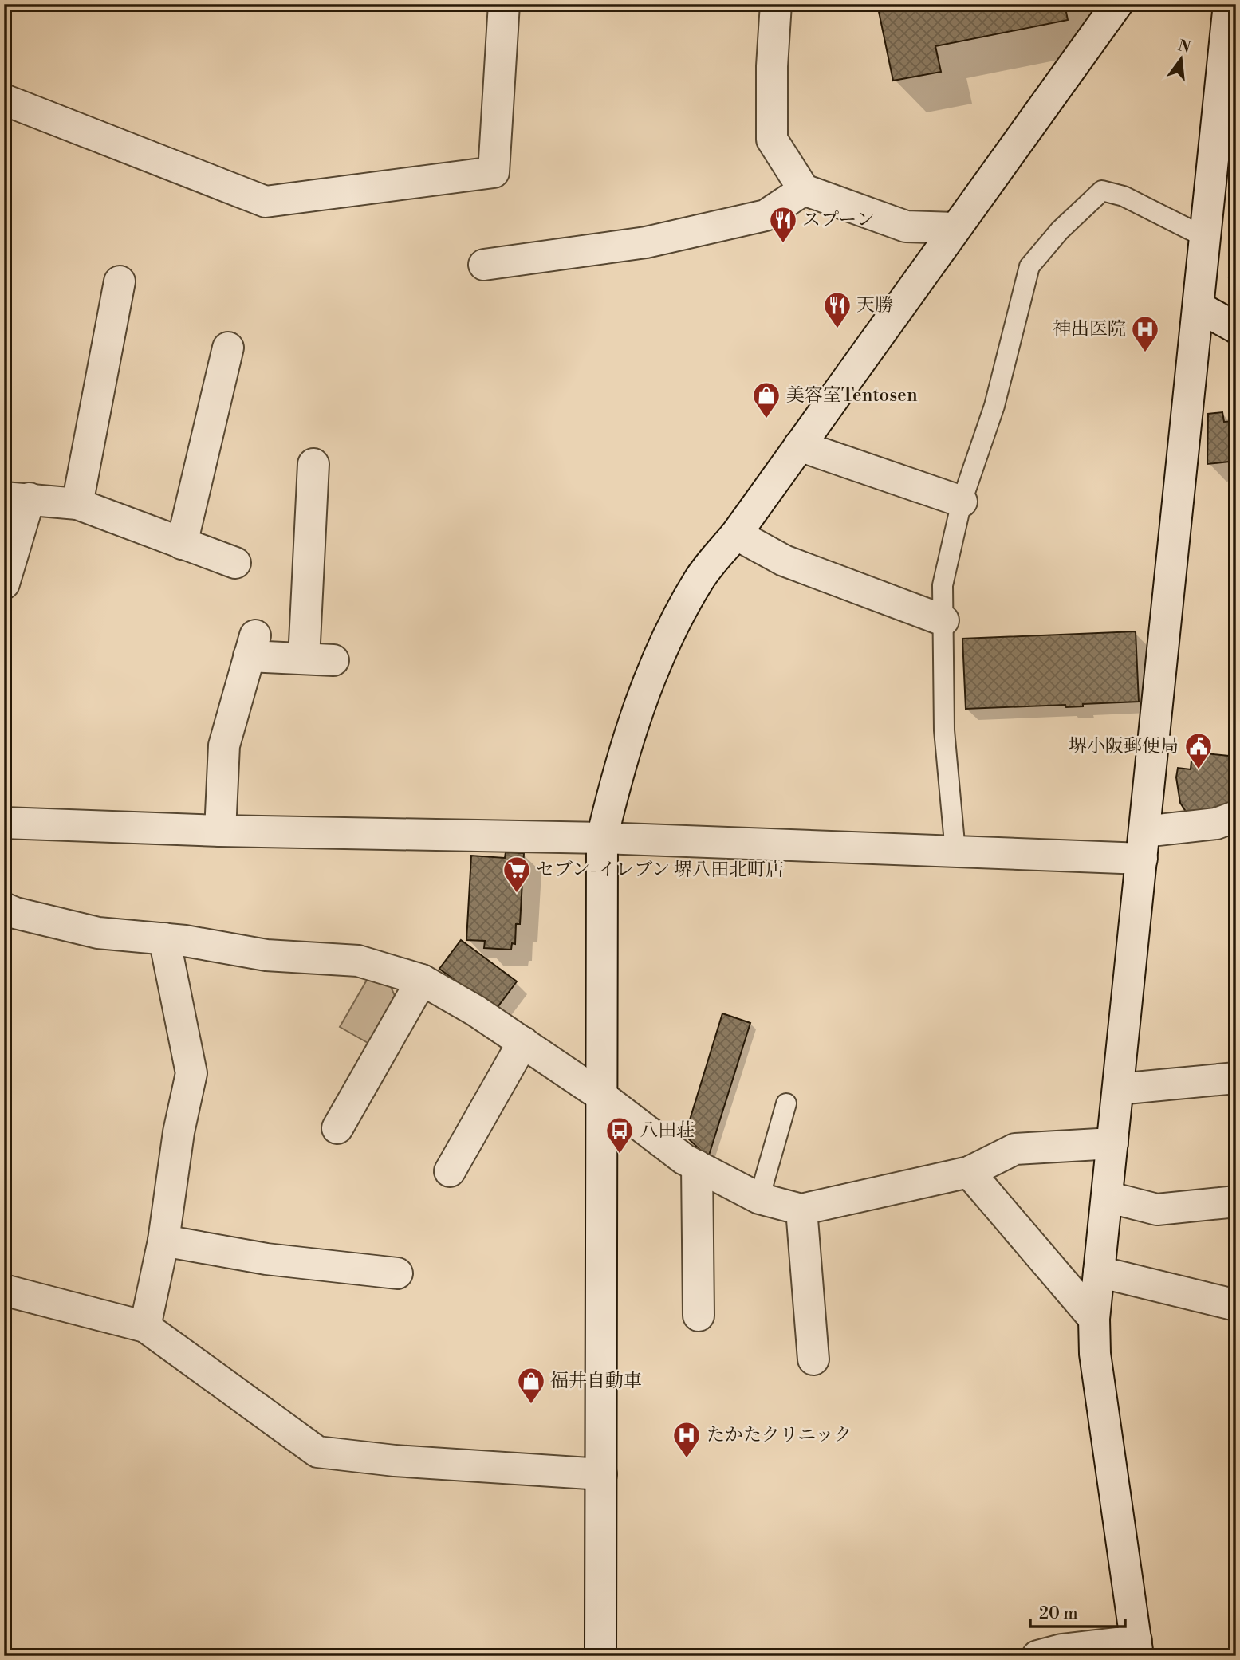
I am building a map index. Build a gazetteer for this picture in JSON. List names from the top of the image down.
{
  "places": {
    "restaurant": ["スプーン", "天勝"],
    "hospital": ["神出医院", "たかたクリニック"],
    "shop": ["美容室Tentosen", "福井自動車"],
    "public building": ["堺小阪郵便局"],
    "supermarket": ["セブン-イレブン 堺八田北町店"],
    "bus stop": ["八田荘"]
  },
  "scale_bar": "20 m",
  "north": "top"
}
